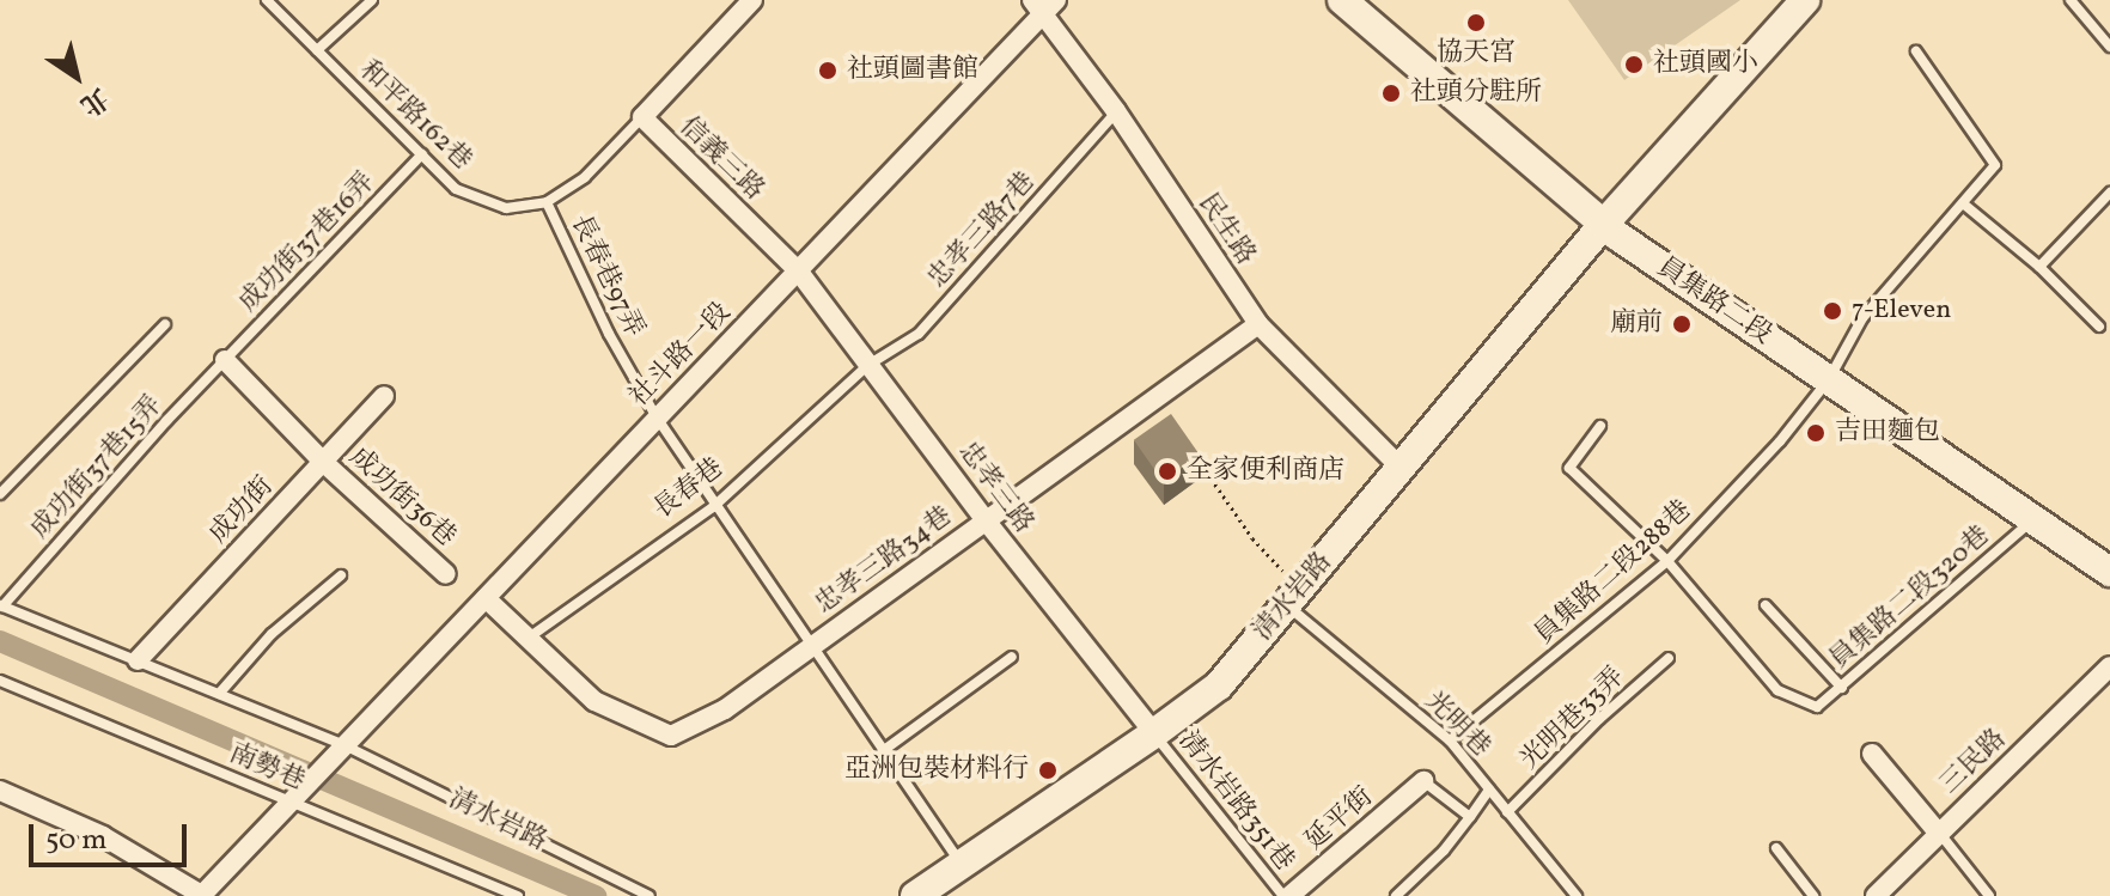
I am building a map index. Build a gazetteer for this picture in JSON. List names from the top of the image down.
{
  "streets": {
    "street": [
      "信義三路",
      "民生路",
      "員集路二段",
      "社斗路一段",
      "忠孝三路",
      "成功街36巷",
      "成功街",
      "忠孝三路34巷",
      "清水岩路",
      "三民路",
      "延平街"
    ],
    "lane": [
      "和平路162巷",
      "忠孝三路7巷",
      "成功街37巷16弄",
      "長春巷97弄",
      "成功街37巷15弄",
      "長春巷",
      "員集路二段288巷",
      "員集路二段320巷",
      "光明巷33弄",
      "光明巷",
      "南勢巷",
      "清水岩路351巷"
    ]
  },
  "crossings": [
    ["和平路162巷", "信義三路"],
    ["和平路162巷", "成功街37巷16弄"],
    ["和平路162巷", "長春巷97弄"],
    ["信義三路", "社斗路一段"],
    ["信義三路", "忠孝三路"],
    ["民生路", "忠孝三路7巷"],
    ["民生路", "社斗路一段"],
    ["民生路", "清水岩路"],
    ["忠孝三路7巷", "忠孝三路"],
    ["忠孝三路7巷", "長春巷"],
    ["成功街37巷16弄", "成功街37巷15弄"],
    ["成功街37巷16弄", "成功街36巷"],
    ["長春巷97弄", "社斗路一段"],
    ["長春巷97弄", "長春巷"],
    ["長春巷97弄", "忠孝三路34巷"],
    ["長春巷97弄", "清水岩路"],
    ["員集路二段", "員集路二段288巷"],
    ["員集路二段", "清水岩路"],
    ["員集路二段", "員集路二段320巷"],
    ["社斗路一段", "忠孝三路"],
    ["社斗路一段", "清水岩路"],
    ["社斗路一段", "南勢巷"],
    ["成功街37巷15弄", "成功街36巷"],
    ["忠孝三路", "長春巷"],
    ["忠孝三路", "忠孝三路34巷"],
    ["忠孝三路", "清水岩路"],
    ["忠孝三路", "清水岩路351巷"],
    ["長春巷", "忠孝三路34巷"],
    ["成功街36巷", "成功街"],
    ["成功街", "清水岩路"],
    ["員集路二段288巷", "員集路二段320巷"],
    ["員集路二段288巷", "光明巷"],
    ["清水岩路", "光明巷"],
    ["清水岩路", "清水岩路351巷"],
    ["光明巷33弄", "光明巷"],
    ["清水岩路351巷", "延平街"]
  ],
  "places": [
    "協天宮",
    "社頭國小",
    "社頭圖書館",
    "社頭分駐所",
    "7-Eleven",
    "廟前",
    "吉田麵包",
    "全家便利商店",
    "亞洲包裝材料行"
  ],
  "scale_bar": "50 m",
  "north": "bottom right"
}
